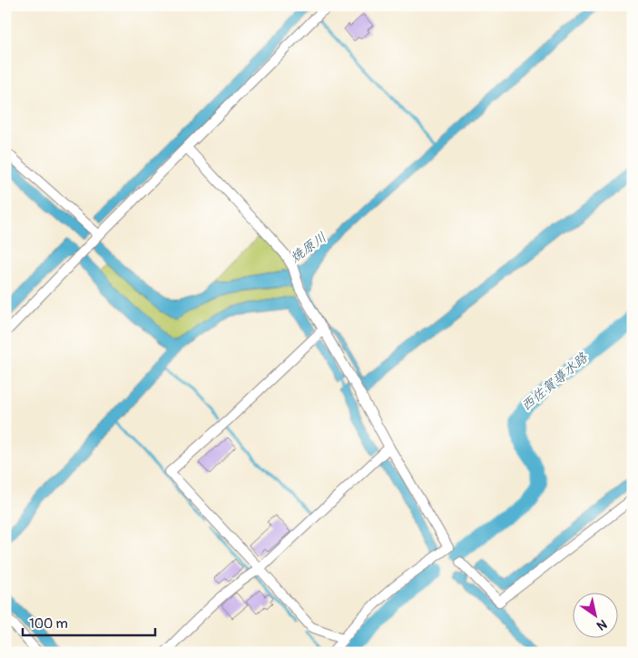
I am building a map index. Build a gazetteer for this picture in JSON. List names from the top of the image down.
{
  "water": ["焼原川", "西佐賀導水路"],
  "scale_bar": "100 m",
  "north": "bottom right"
}
